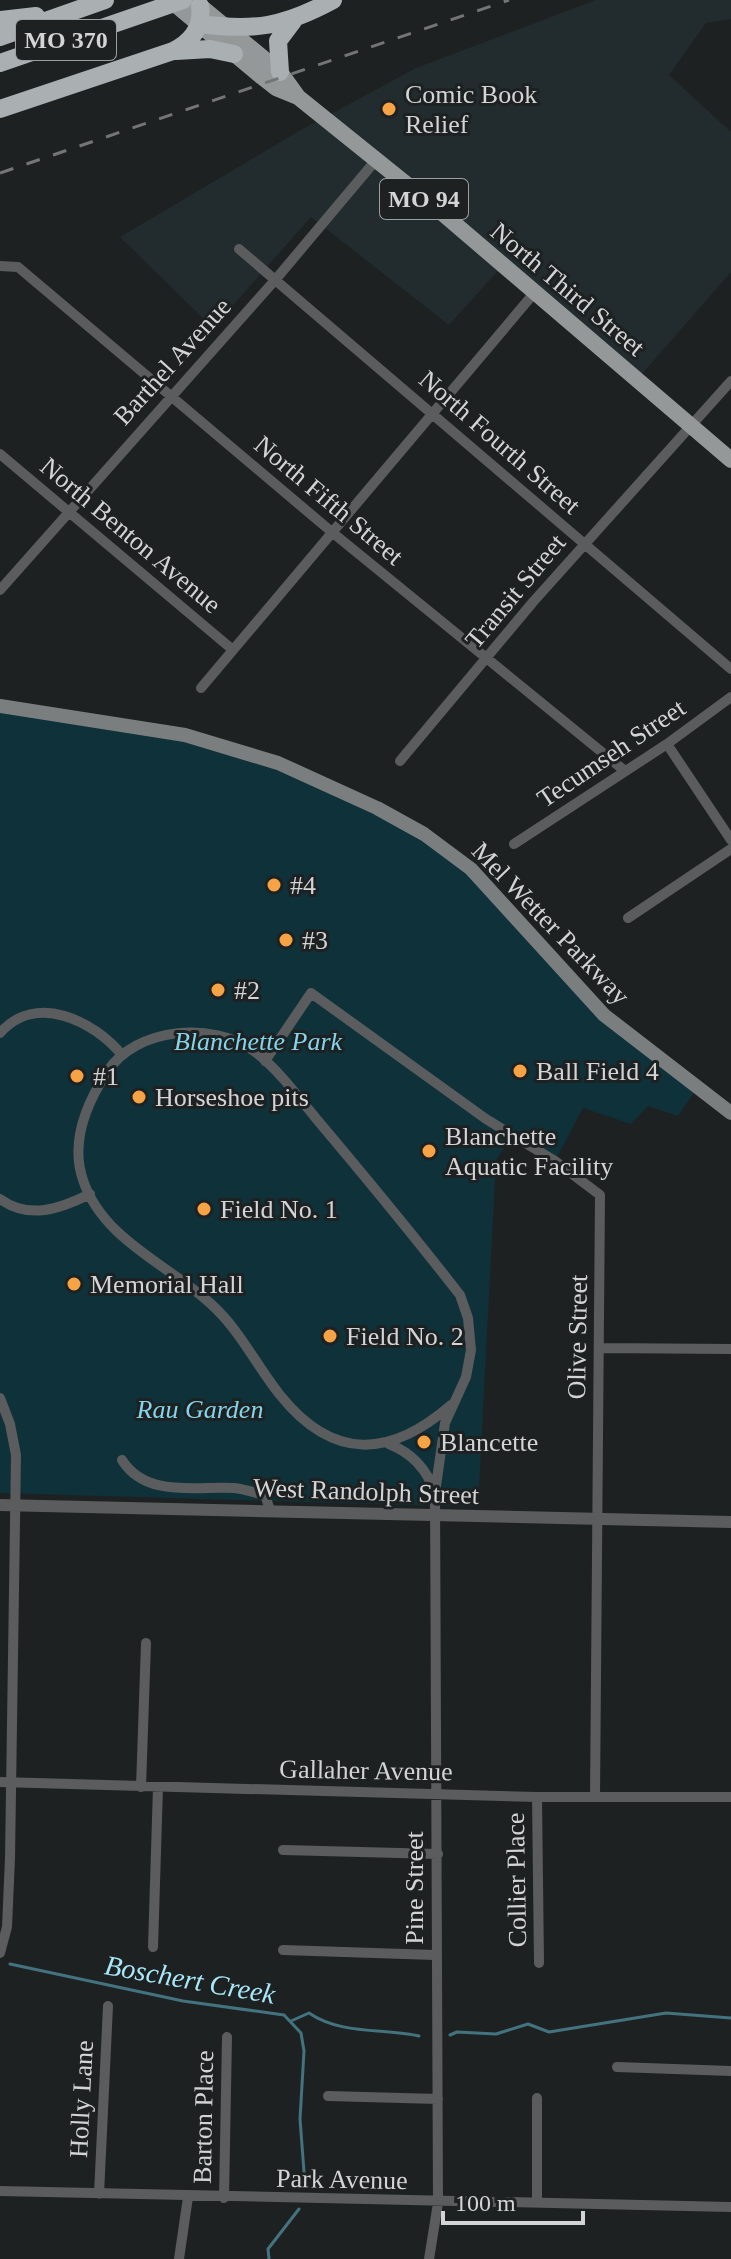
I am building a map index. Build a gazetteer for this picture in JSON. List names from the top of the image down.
{
  "streets": {
    "highway": ["MO 370"],
    "main road": ["MO 94", "North Third Street", "Mel Wetter Parkway"],
    "street": [
      "Barthel Avenue",
      "North Fourth Street",
      "North Fifth Street",
      "North Benton Avenue",
      "Transit Street",
      "Tecumseh Street",
      "Olive Street",
      "West Randolph Street",
      "Gallaher Avenue",
      "Collier Place",
      "Pine Street",
      "Holly Lane",
      "Barton Place",
      "Park Avenue"
    ]
  },
  "crossings": [
    ["MO 370", "North Third Street"],
    ["North Third Street", "Barthel Avenue"],
    ["North Third Street", "Transit Street"],
    ["Barthel Avenue", "North Fourth Street"],
    ["Barthel Avenue", "North Fifth Street"],
    ["Barthel Avenue", "North Benton Avenue"],
    ["North Fourth Street", "Transit Street"],
    ["North Fifth Street", "Transit Street"],
    ["North Fifth Street", "Tecumseh Street"],
    ["Olive Street", "West Randolph Street"],
    ["Olive Street", "Gallaher Avenue"],
    ["West Randolph Street", "Pine Street"],
    ["Gallaher Avenue", "Collier Place"],
    ["Gallaher Avenue", "Pine Street"],
    ["Pine Street", "Park Avenue"],
    ["Holly Lane", "Park Avenue"],
    ["Barton Place", "Park Avenue"]
  ],
  "water": ["Boschert Creek"],
  "parks": ["Blanchette Park", "Rau Garden"],
  "places": [
    "Comic Book Relief",
    "#4",
    "#3",
    "#2",
    "Ball Field 4",
    "#1",
    "Horseshoe pits",
    "Blanchette Aquatic Facility",
    "Field No. 1",
    "Memorial Hall",
    "Field No. 2",
    "Blancette"
  ],
  "scale_bar": "100 m"
}
